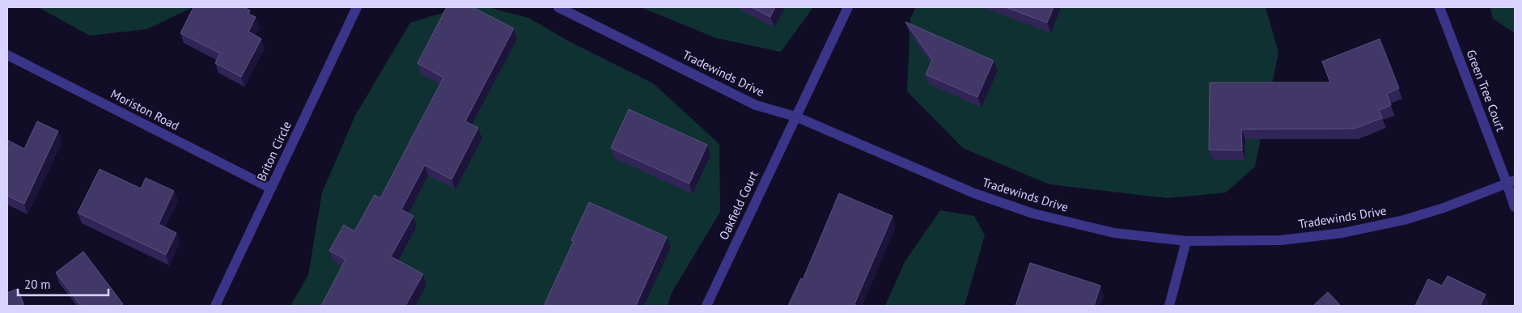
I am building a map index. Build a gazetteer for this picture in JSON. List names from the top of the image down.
{
  "streets": {
    "street": [
      "Tradewinds Drive",
      "Green Tree Court",
      "Moriston Road",
      "Briton Circle",
      "Oakfield Court"
    ]
  },
  "crossings": [
    ["Tradewinds Drive", "Green Tree Court"],
    ["Tradewinds Drive", "Oakfield Court"],
    ["Moriston Road", "Briton Circle"]
  ],
  "scale_bar": "20 m"
}
